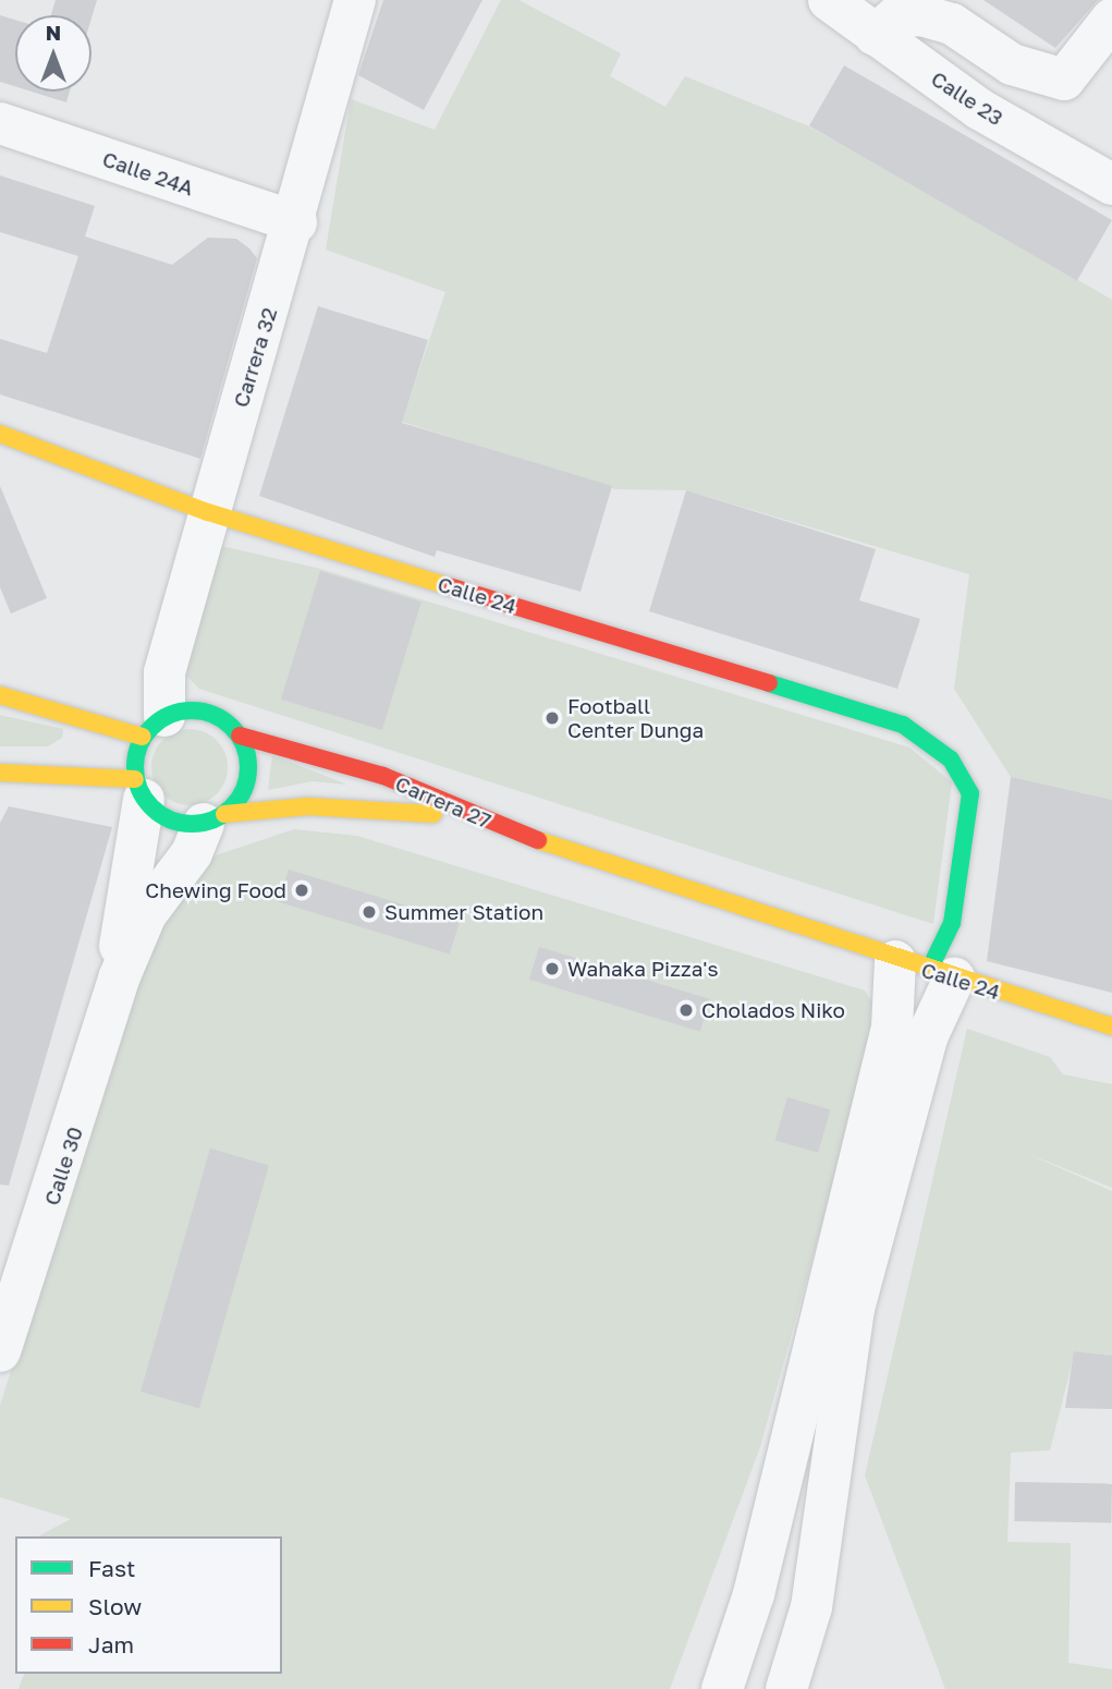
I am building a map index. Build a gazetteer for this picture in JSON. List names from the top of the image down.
{
  "streets": {
    "street": [
      "Calle 23",
      "Calle 24A",
      "Carrera 32",
      "Calle 24",
      "Carrera 27",
      "Calle 30"
    ]
  },
  "crossings": [
    ["Calle 24A", "Carrera 32"],
    ["Carrera 32", "Calle 24"],
    ["Carrera 32", "Carrera 27"],
    ["Carrera 32", "Calle 30"],
    ["Calle 24", "Carrera 27"],
    ["Carrera 27", "Calle 30"]
  ],
  "places": [
    "Football Center Dunga",
    "Chewing Food",
    "Summer Station",
    "Wahaka Pizza's",
    "Cholados Niko"
  ],
  "legend": ["Fast", "Slow", "Jam"],
  "north": "top"
}
